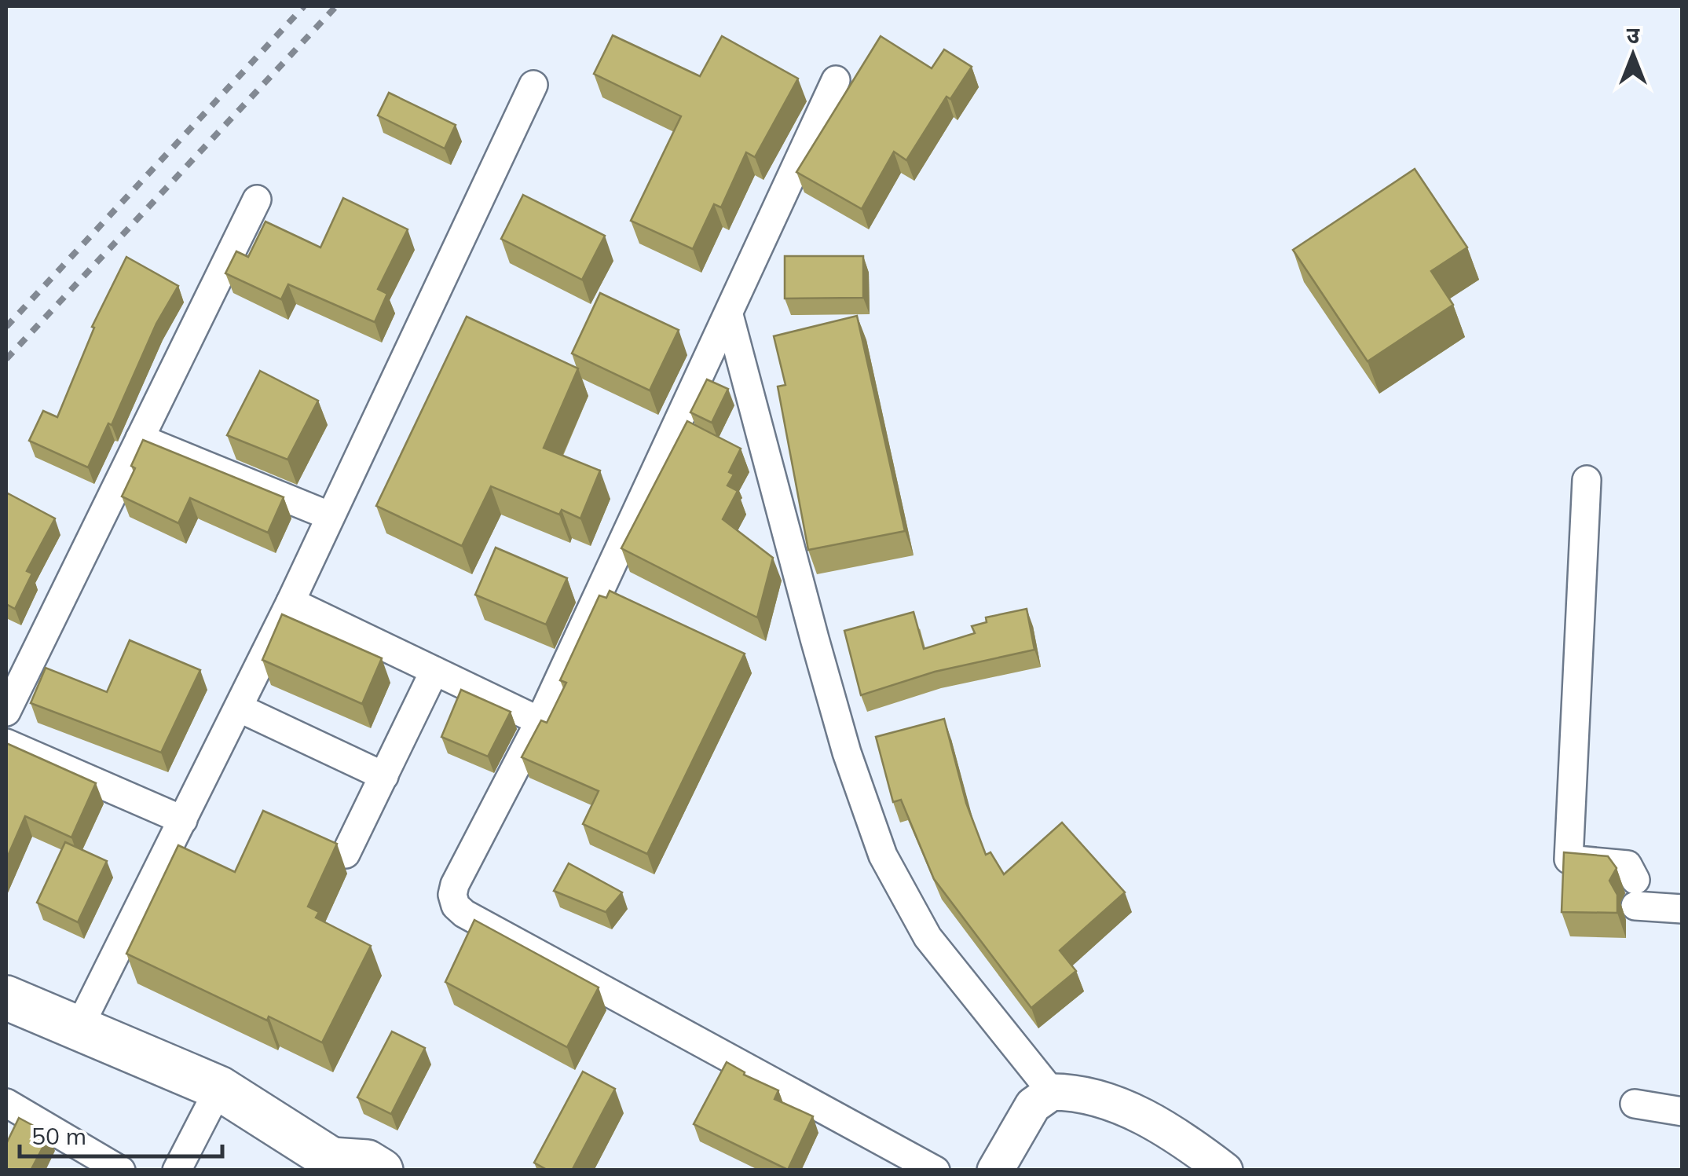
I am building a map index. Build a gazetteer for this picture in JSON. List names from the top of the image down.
{
  "scale_bar": "50 m",
  "north": "top"
}
